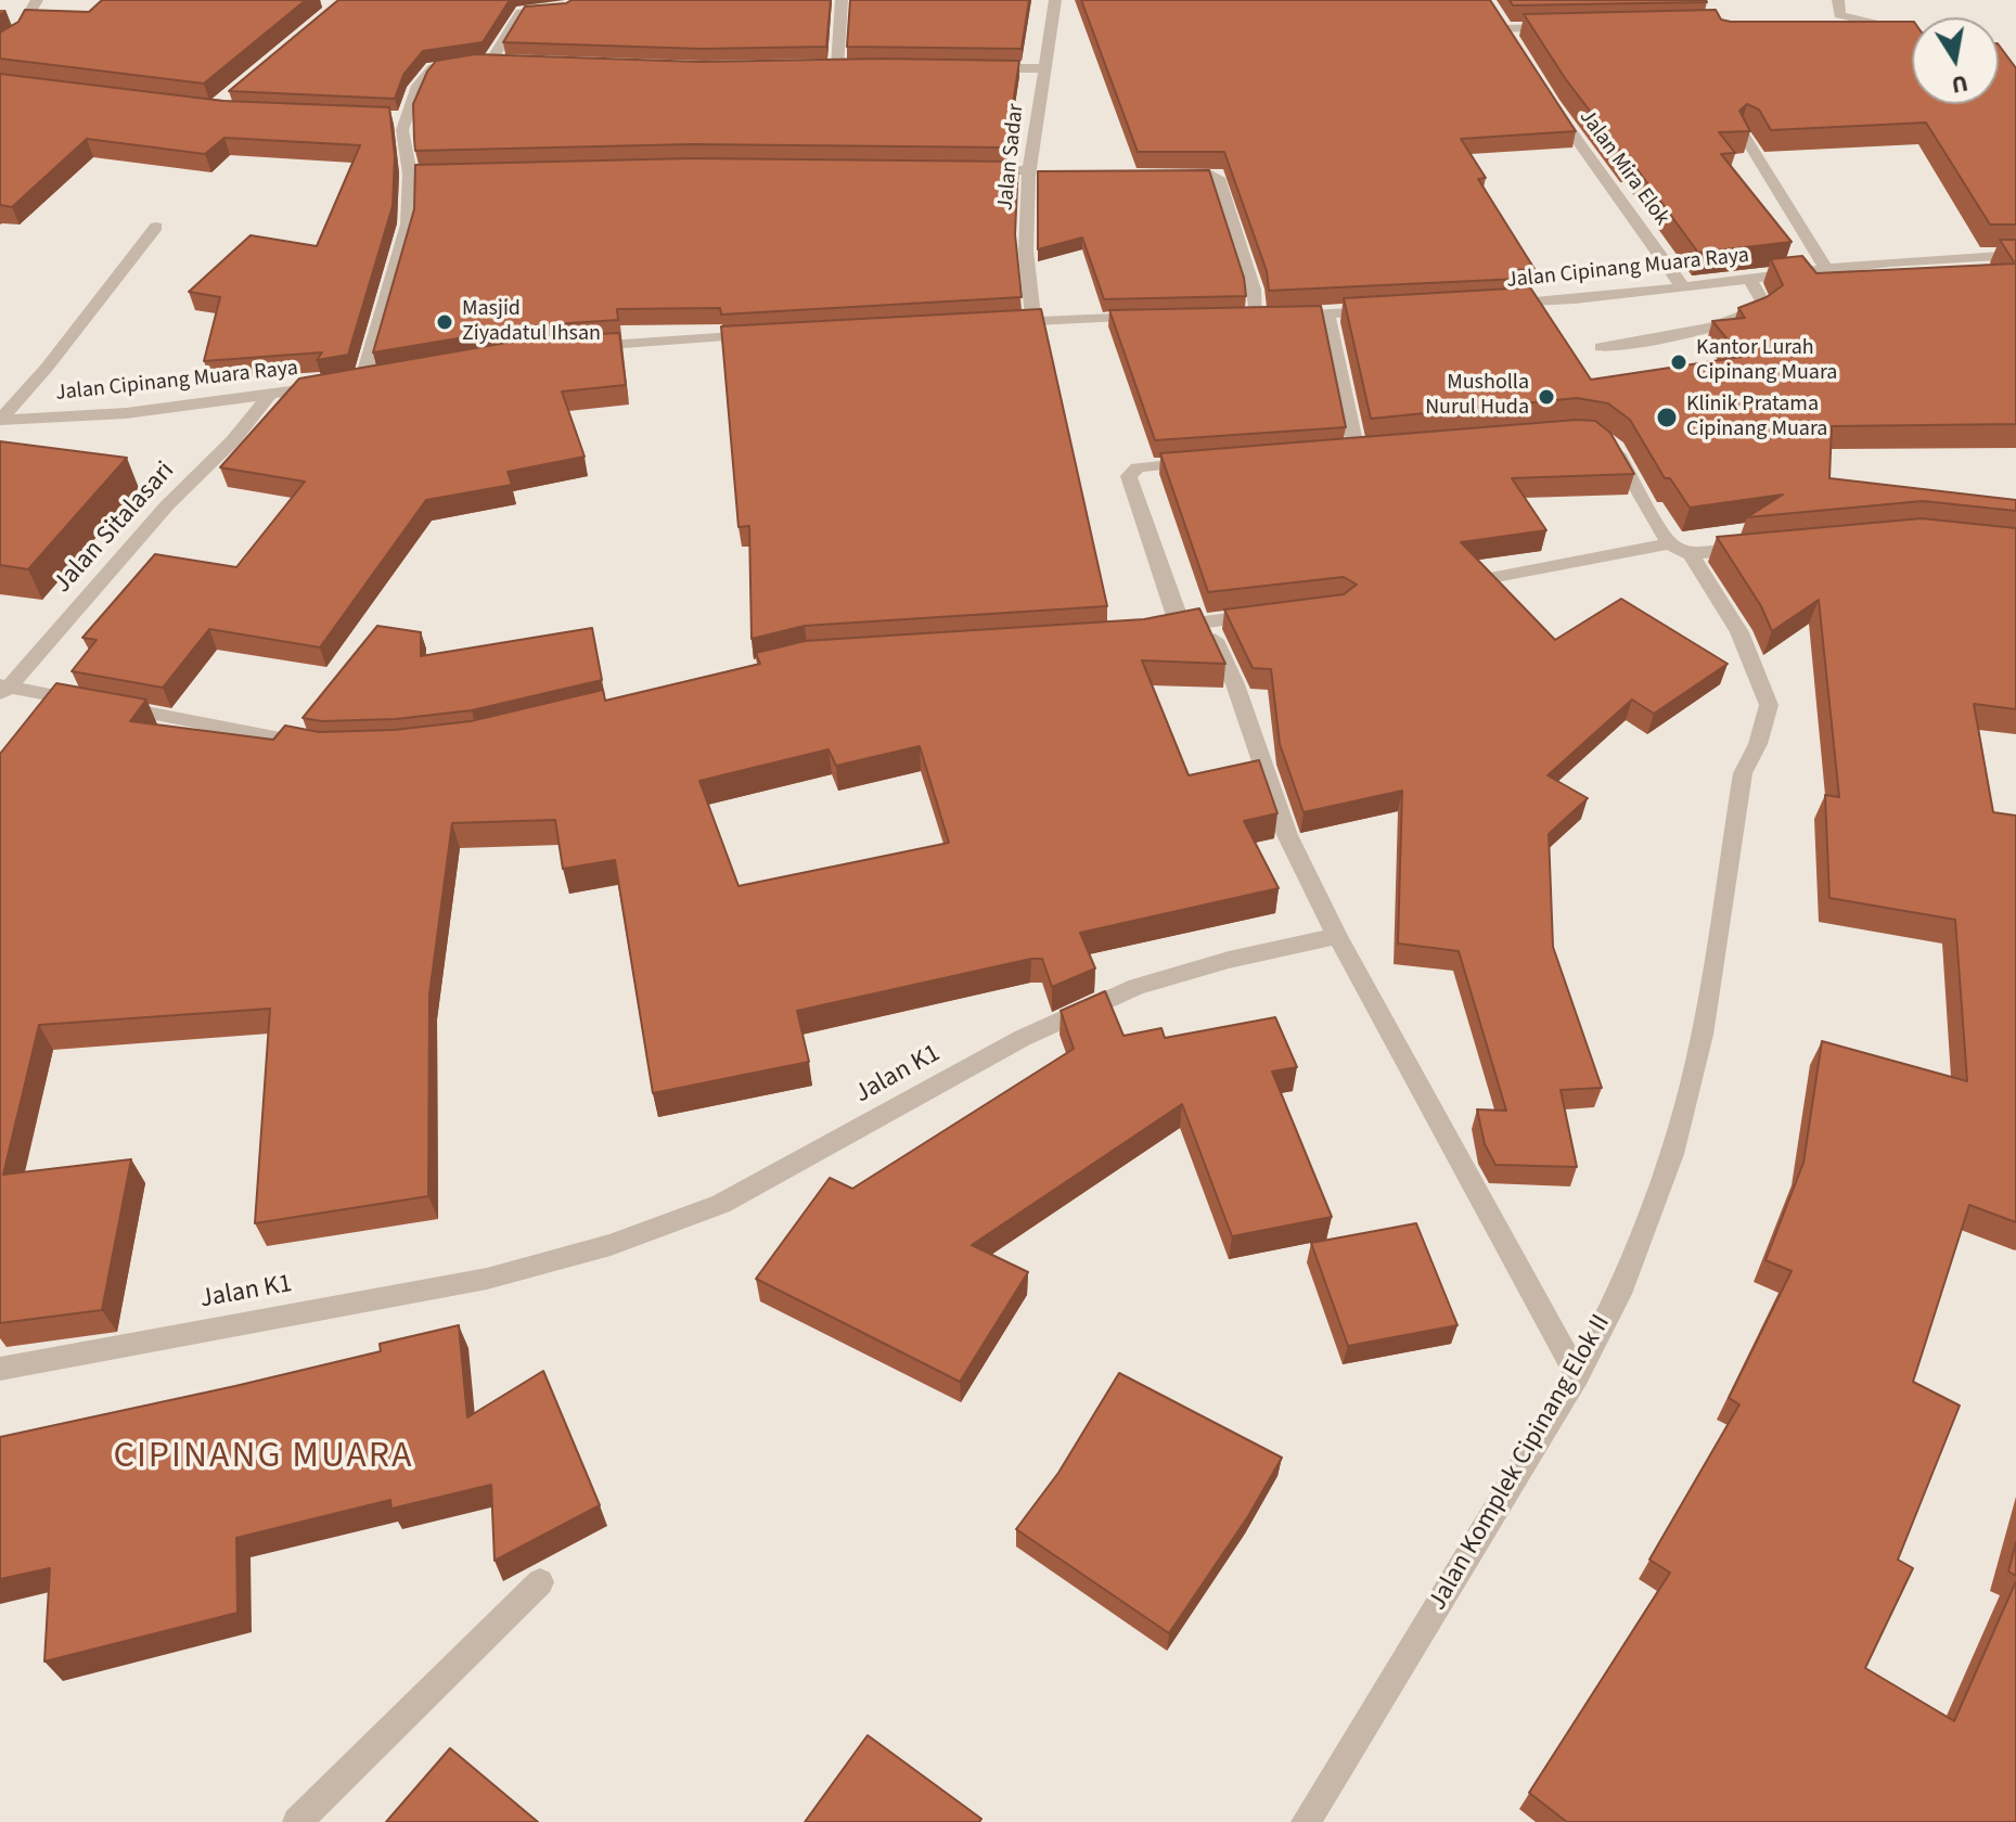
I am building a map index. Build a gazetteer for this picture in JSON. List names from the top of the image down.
{
  "streets": {
    "street": [
      "Jalan Sadar",
      "Jalan Mira Elok",
      "Jalan Cipinang Muara Raya",
      "Jalan Sitalasari",
      "Jalan K1",
      "Jalan Komplek Cipinang Elok II"
    ]
  },
  "crossings": [
    ["Jalan Mira Elok", "Jalan Cipinang Muara Raya"],
    ["Jalan Cipinang Muara Raya", "Jalan Sitalasari"]
  ],
  "districts": ["CIPINANG MUARA"],
  "places": [
    "Masjid Ziyadatul Ihsan",
    "Kantor Lurah Cipinang Muara",
    "Musholla Nurul Huda",
    "Klinik Pratama Cipinang Muara"
  ],
  "north": "bottom"
}
